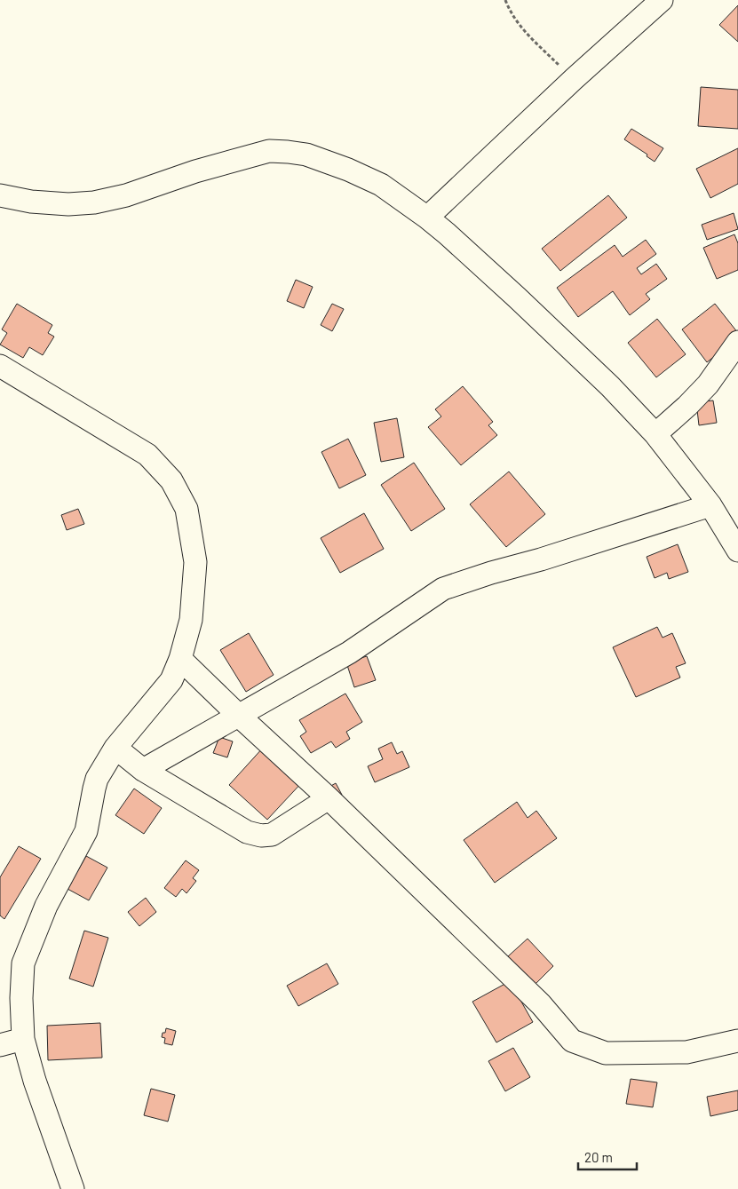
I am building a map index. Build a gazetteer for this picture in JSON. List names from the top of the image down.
{
  "scale_bar": "20 m"
}
